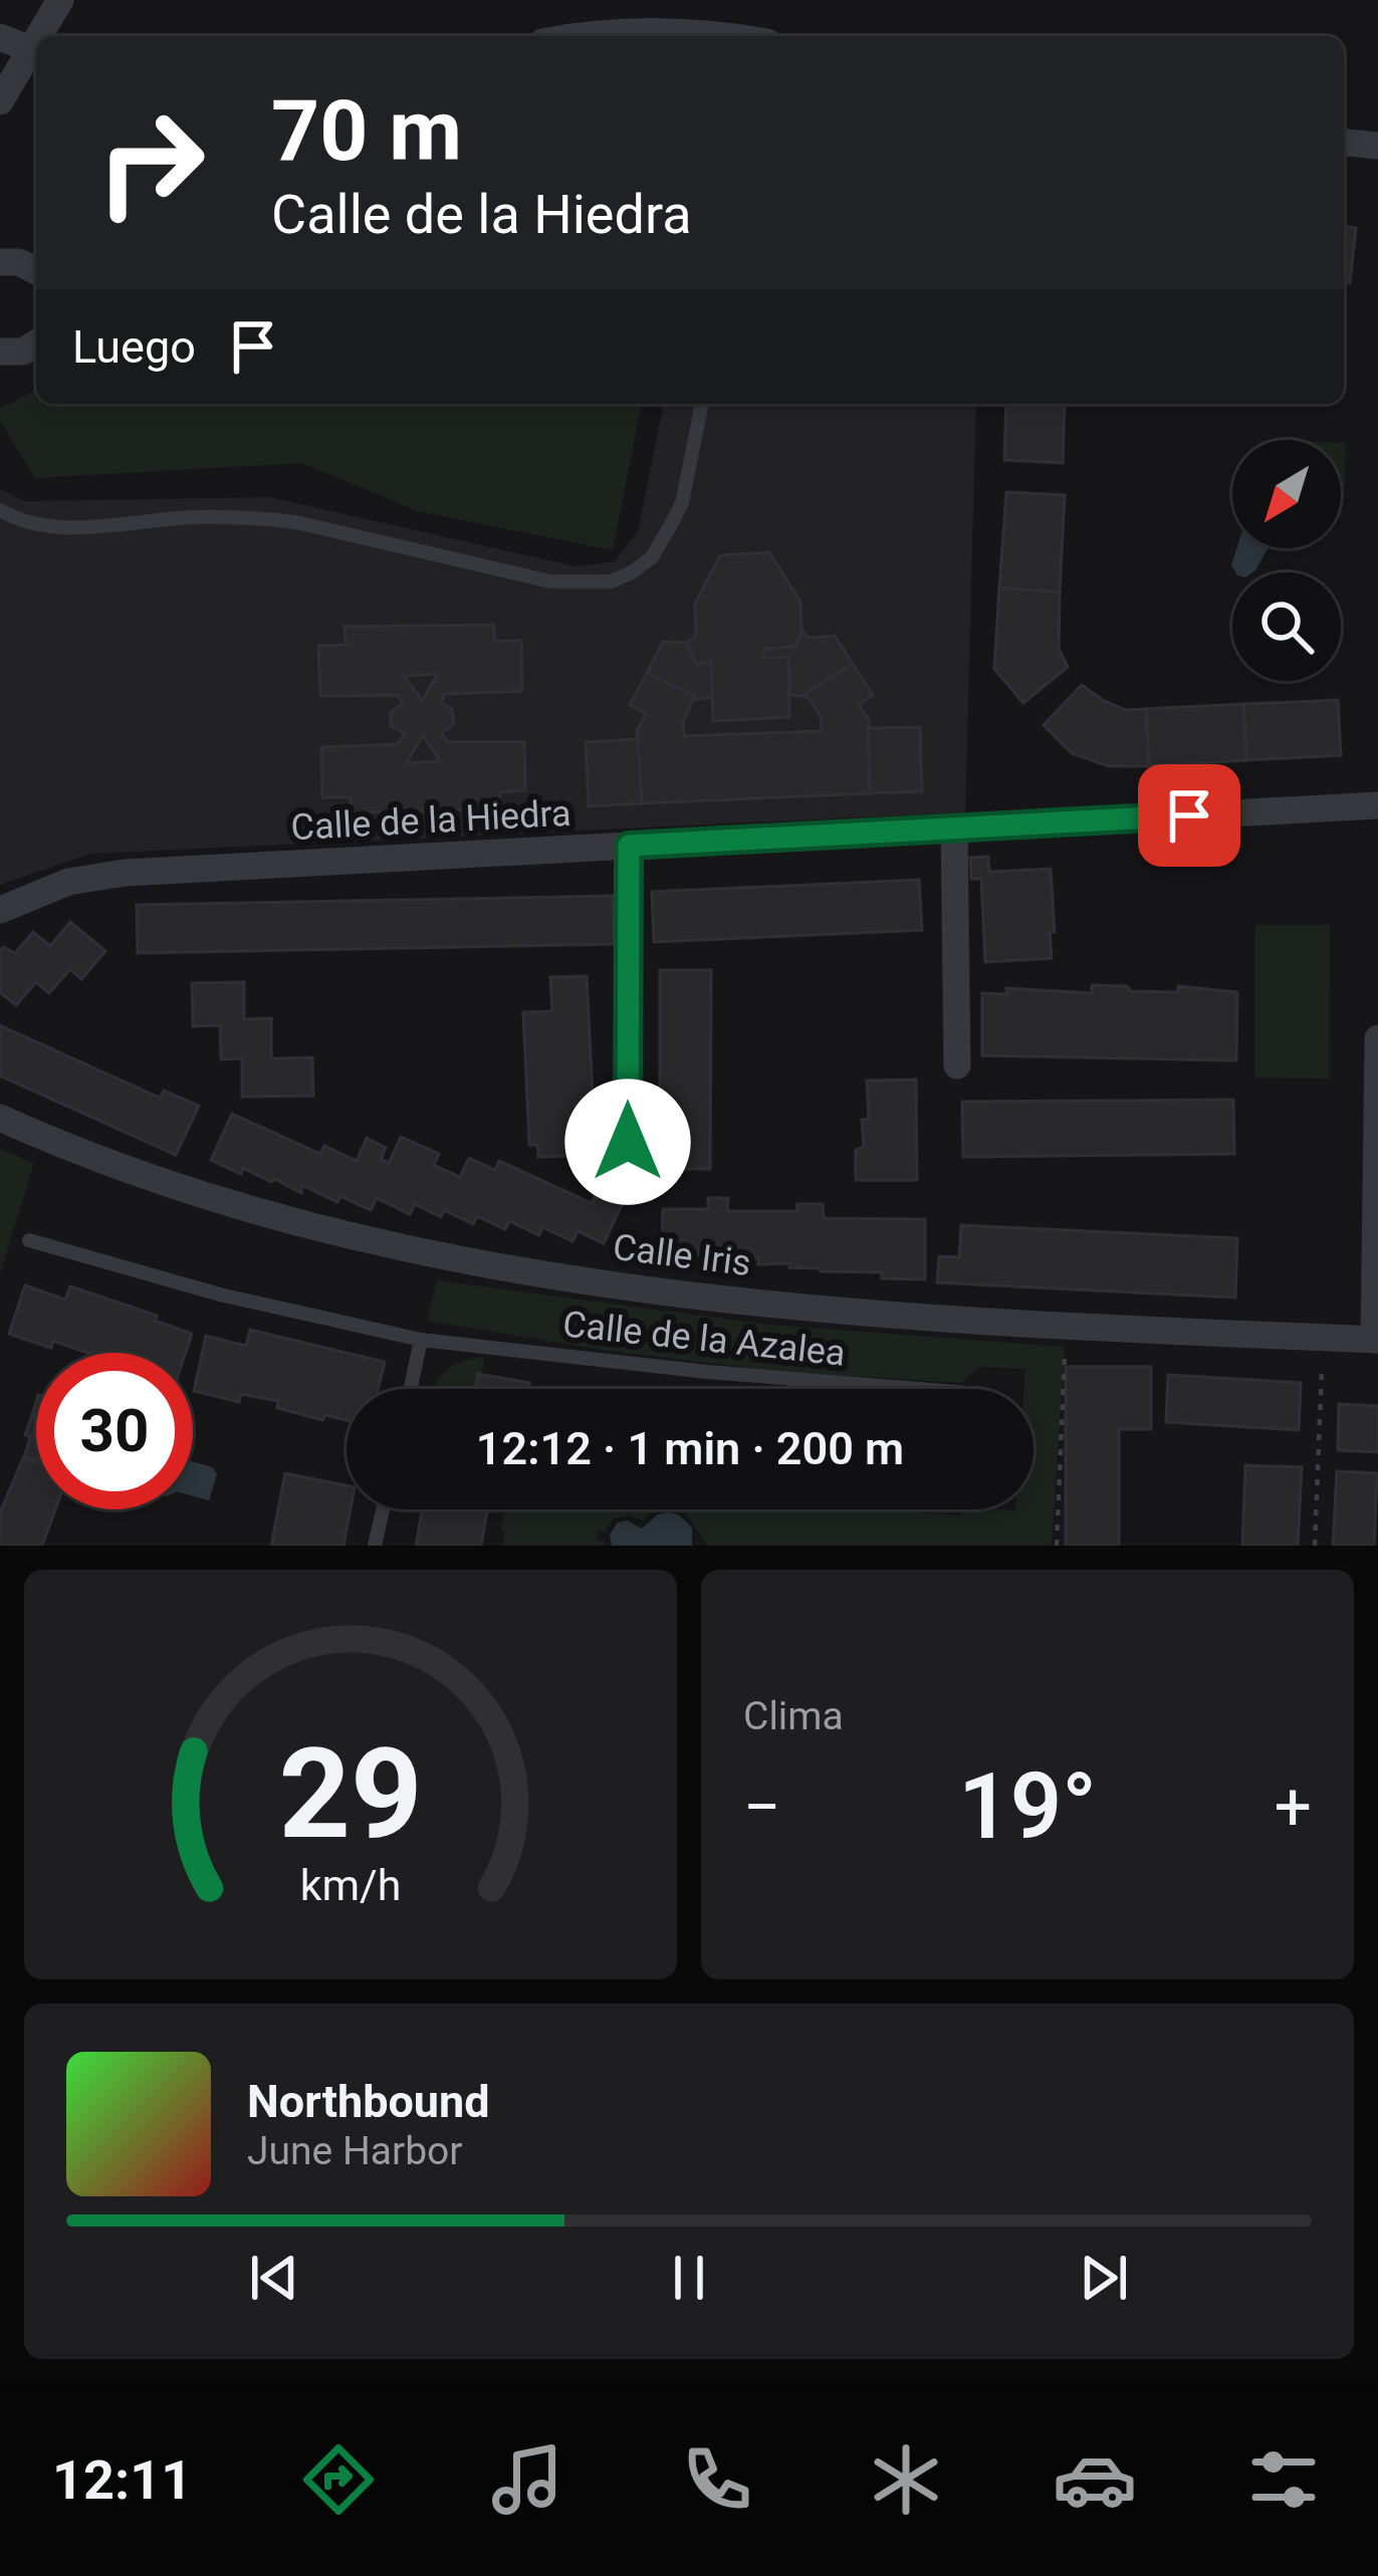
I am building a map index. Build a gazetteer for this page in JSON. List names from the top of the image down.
{
  "streets": {
    "street": ["Calle de la Hiedra", "Calle Iris"],
    "lane": ["Calle de la Azalea"]
  },
  "north": "bottom left",
  "page": {
    "turn": ["70 m", "Calle de la Hiedra"],
    "then": "Luego",
    "limit": "30",
    "trip": "12:12 · 1 min · 200 m",
    "tile": "Clima",
    "heat": ["−", "19°", "+"],
    "song": ["Northbound", "June Harbor"],
    "tabs": "12:11",
    "gauge": ["29", "km/h"]
  }
}
